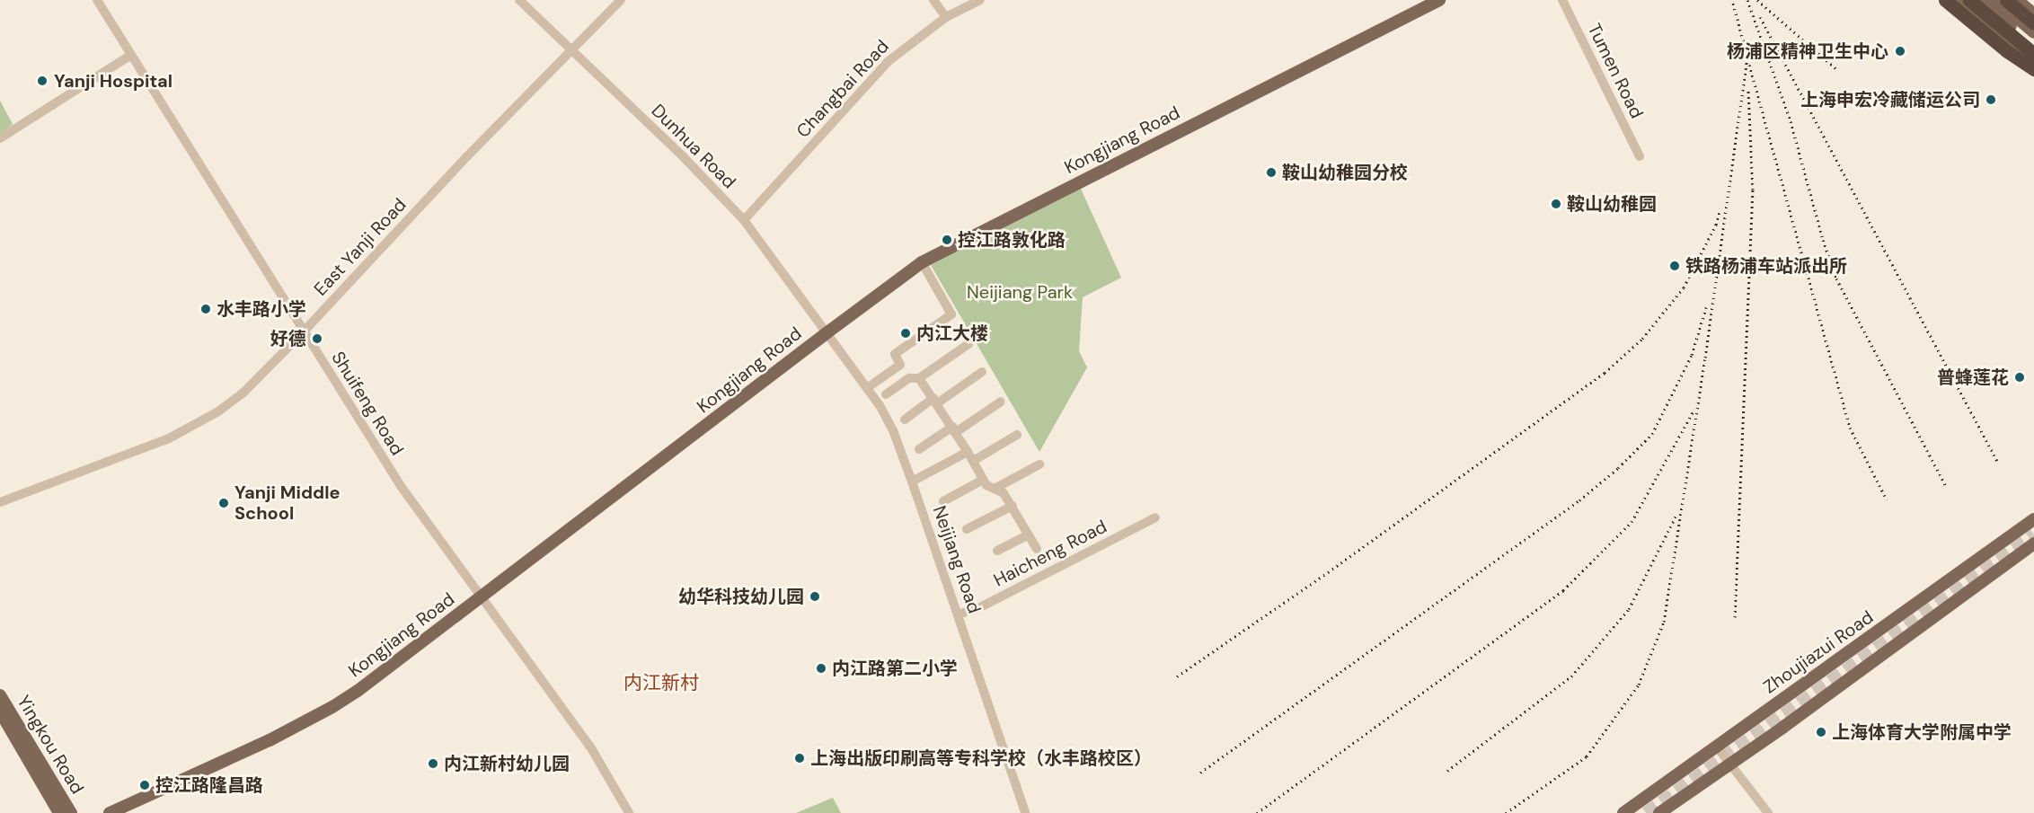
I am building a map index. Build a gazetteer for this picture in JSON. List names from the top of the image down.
{
  "streets": {
    "main road": ["Kongjiang Road", "Zhoujiazui Road", "Yingkou Road"],
    "street": [
      "Tumen Road",
      "Changbai Road",
      "Dunhua Road",
      "East Yanji Road",
      "Shuifeng Road",
      "Haicheng Road",
      "Neijiang Road"
    ]
  },
  "crossings": [
    ["Changbai Road", "Dunhua Road"],
    ["Kongjiang Road", "Dunhua Road"],
    ["Kongjiang Road", "Shuifeng Road"],
    ["Kongjiang Road", "Neijiang Road"],
    ["Dunhua Road", "East Yanji Road"],
    ["Dunhua Road", "Neijiang Road"],
    ["East Yanji Road", "Shuifeng Road"],
    ["Haicheng Road", "Neijiang Road"]
  ],
  "districts": ["内江新村"],
  "parks": ["Neijiang Park"],
  "places": [
    "杨浦区精神卫生中心",
    "Yanji Hospital",
    "上海申宏冷藏储运公司",
    "鞍山幼稚园分校",
    "鞍山幼稚园",
    "控江路敦化路",
    "铁路杨浦车站派出所",
    "水丰路小学",
    "内江大楼",
    "好德",
    "普蜂莲花",
    "Yanji Middle School",
    "幼华科技幼儿园",
    "内江路第二小学",
    "上海体育大学附属中学",
    "上海出版印刷高等专科学校（水丰路校区）",
    "内江新村幼儿园",
    "控江路隆昌路"
  ]
}
